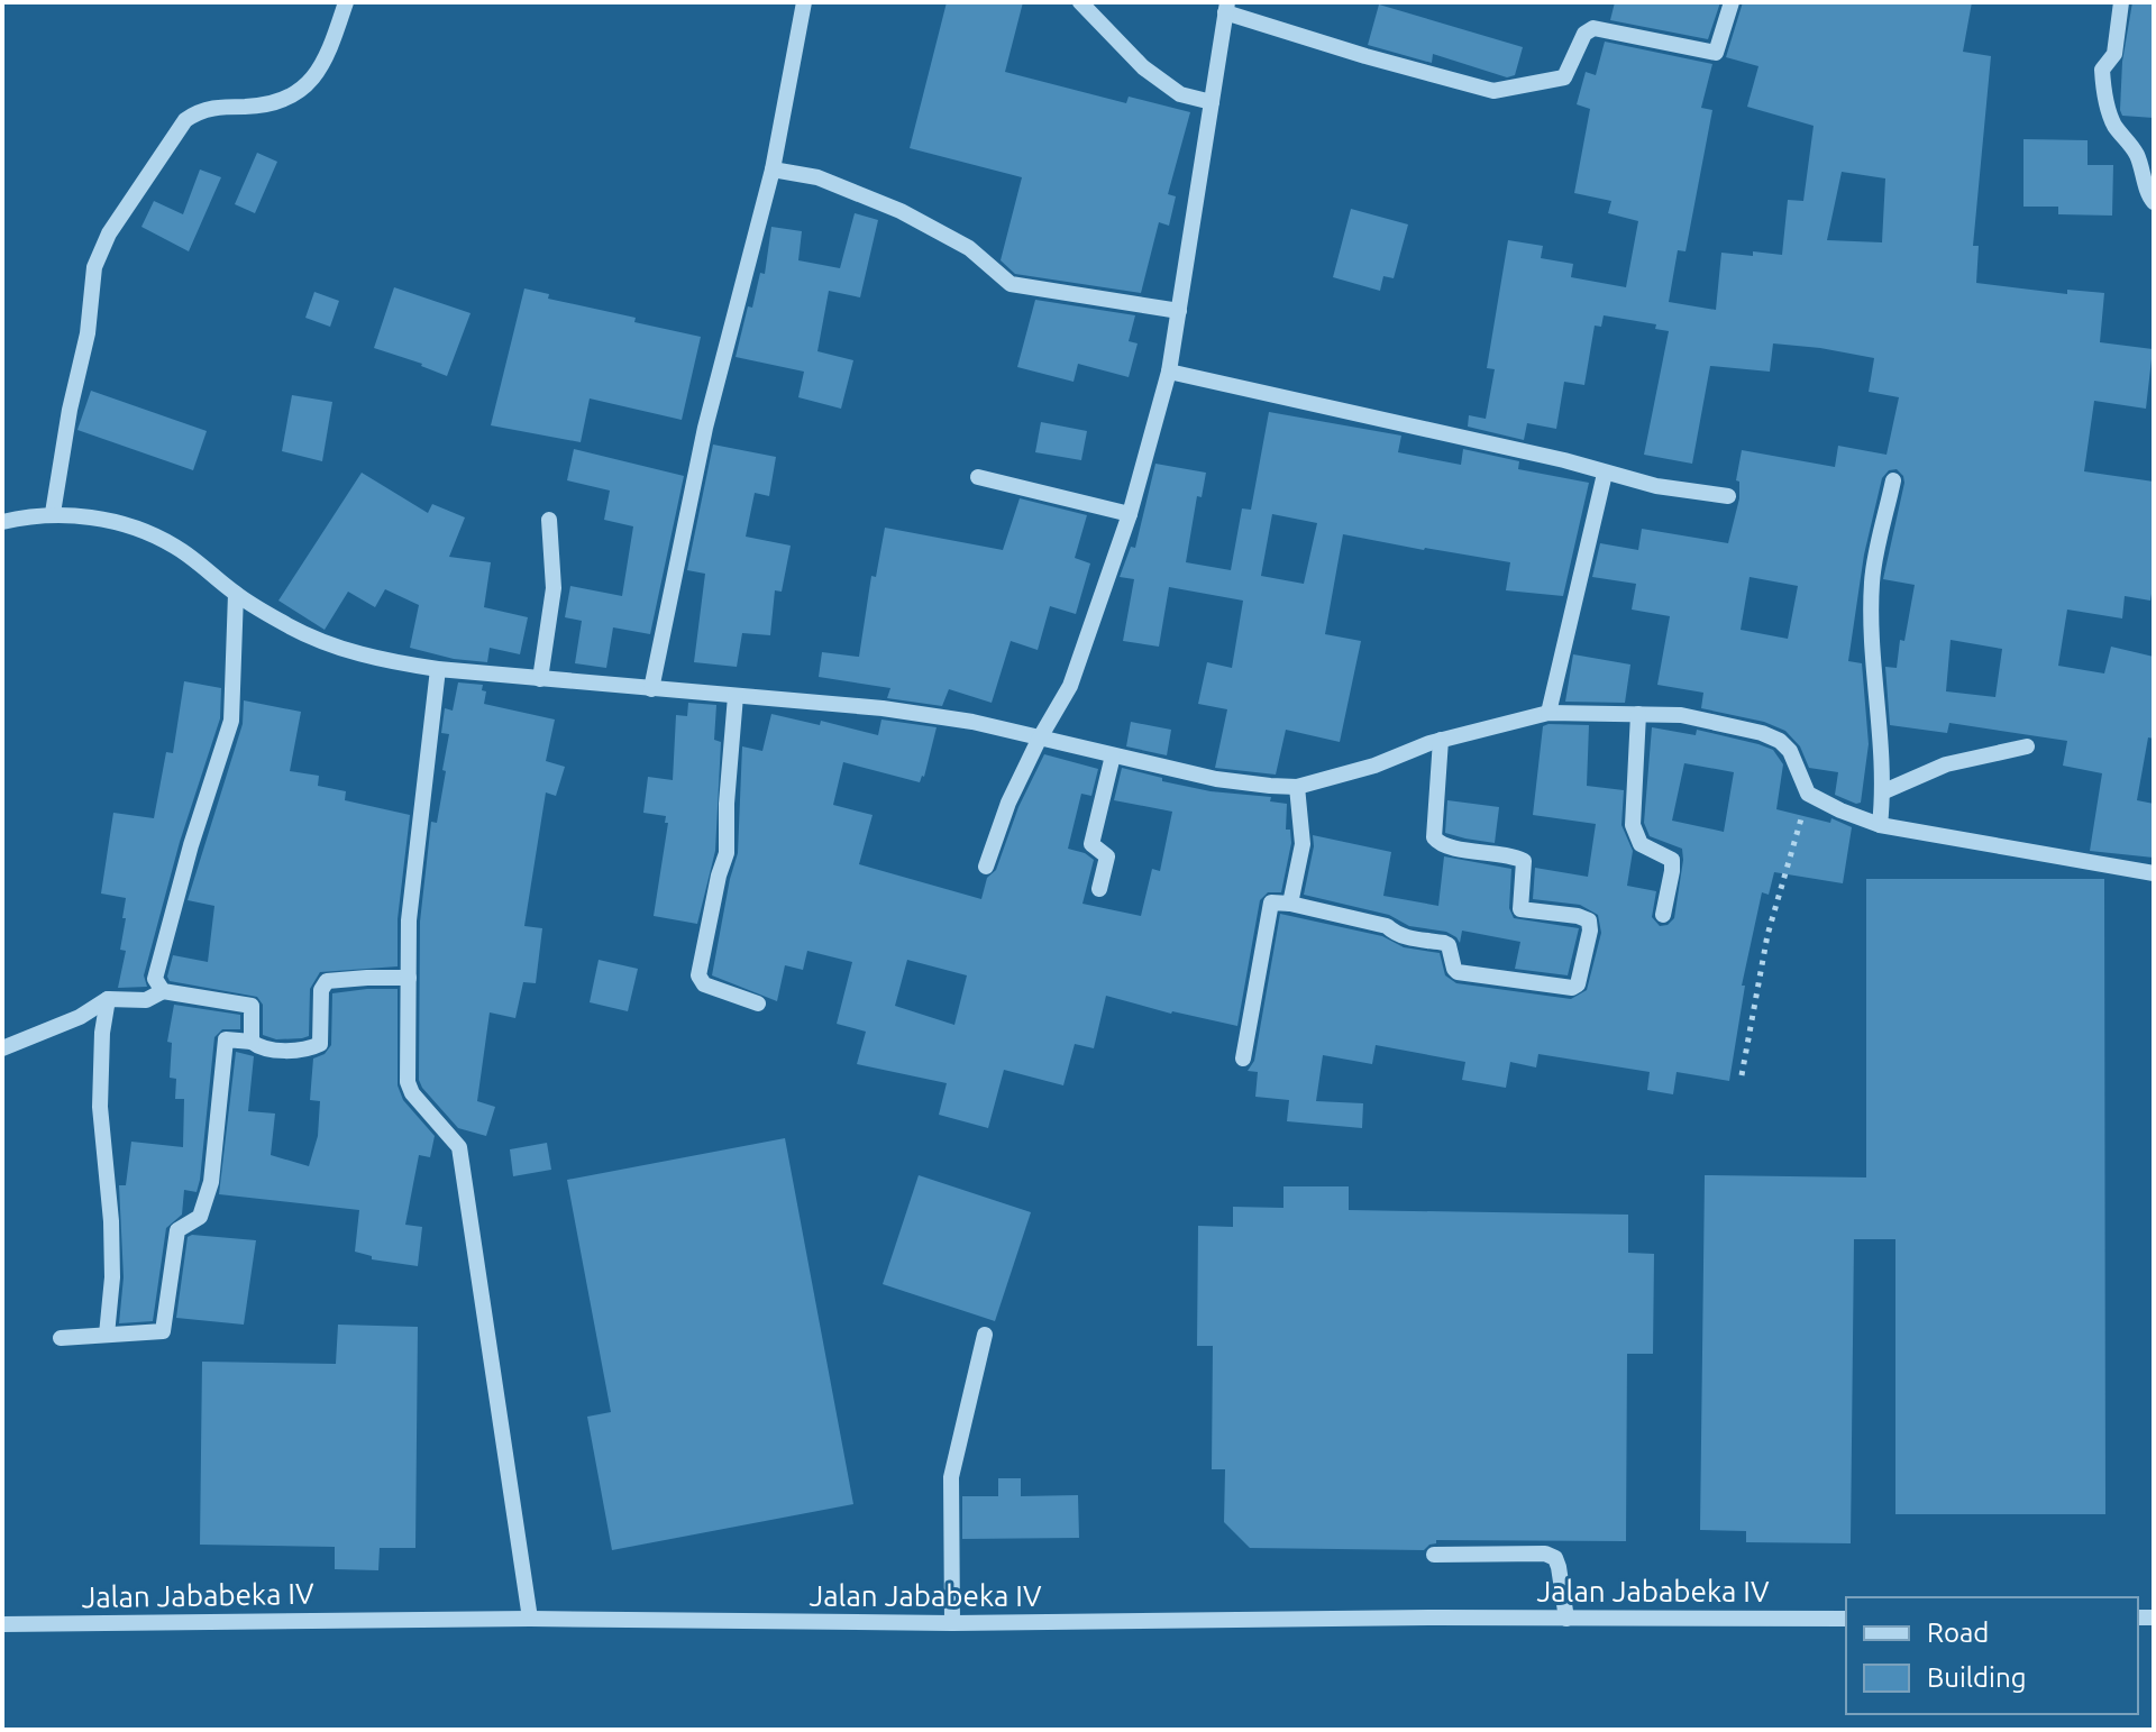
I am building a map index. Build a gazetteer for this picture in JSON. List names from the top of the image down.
{
  "streets": {
    "street": ["Jalan Jababeka IV"]
  },
  "legend": ["Road", "Building"]
}
